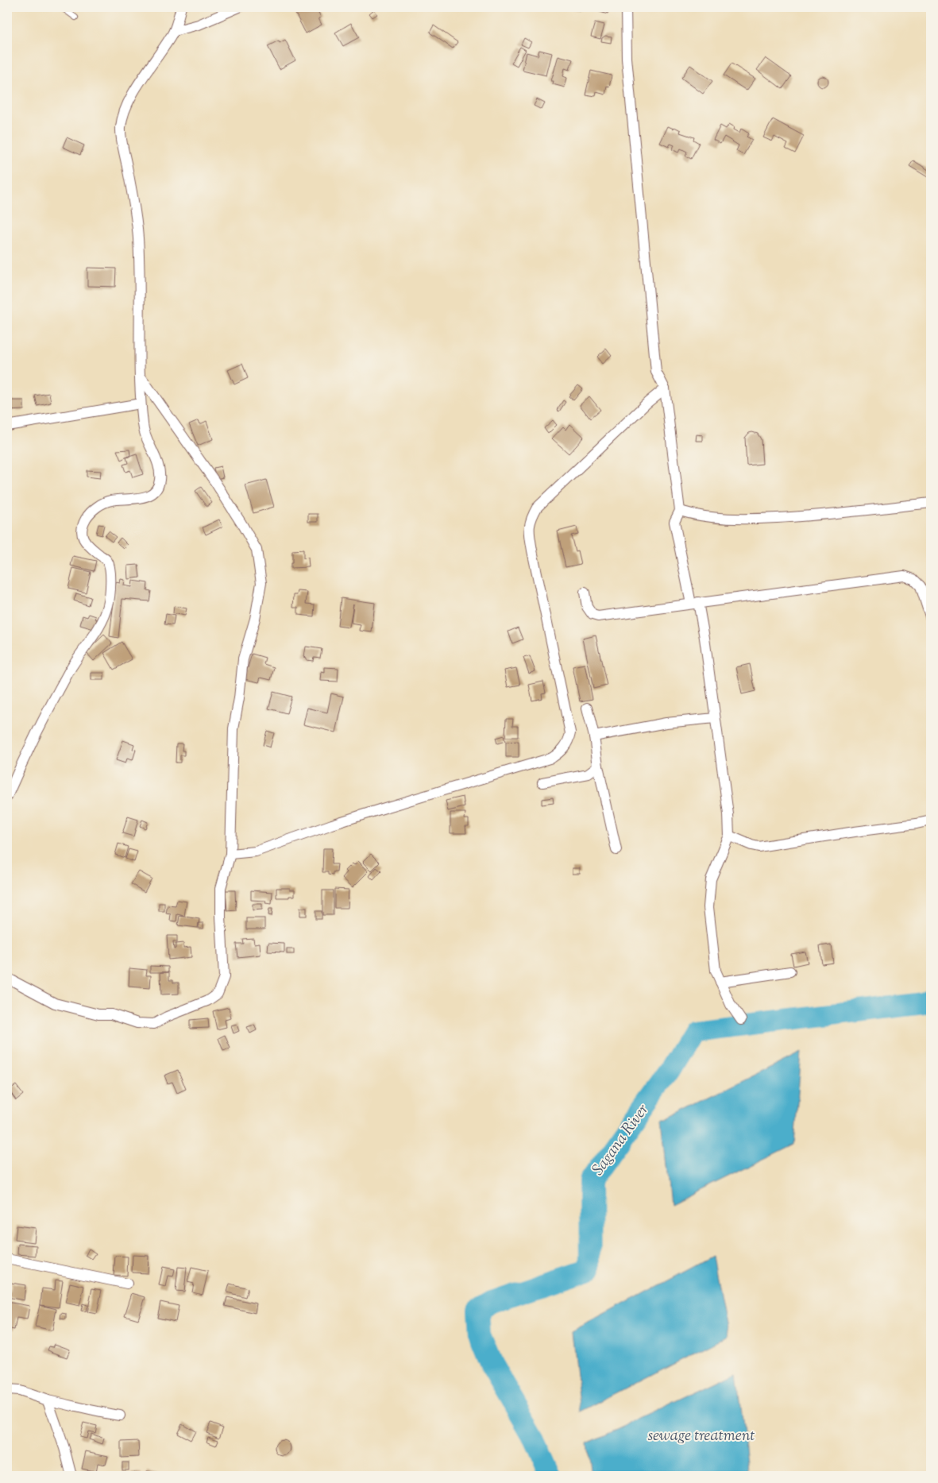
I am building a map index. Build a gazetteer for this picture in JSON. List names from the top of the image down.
{
  "water": ["Sagana River", "sewage treatment"]
}
